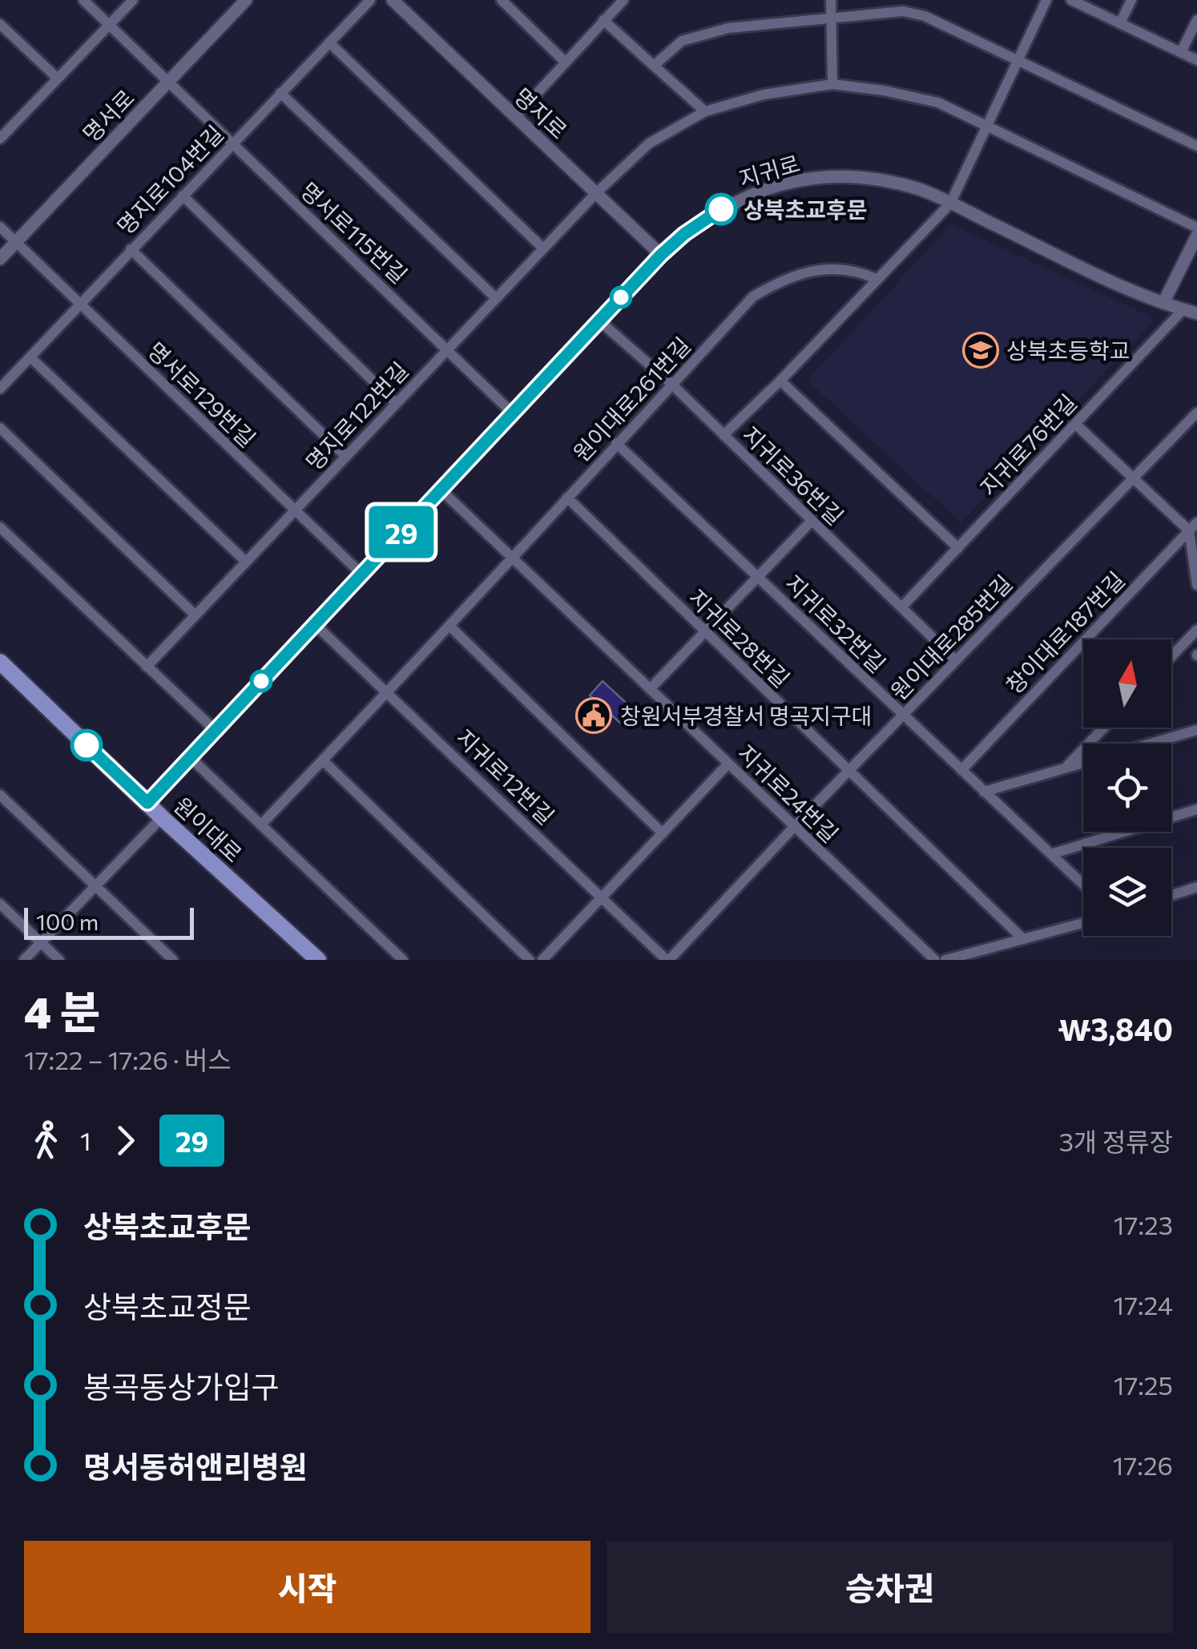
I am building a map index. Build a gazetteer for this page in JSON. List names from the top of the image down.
{
  "streets": {
    "main road": ["원이대로"],
    "street": [
      "명지로",
      "명서로",
      "지귀로",
      "명지로104번길",
      "명서로115번길",
      "명서로129번길",
      "원이대로261번길",
      "명지로122번길",
      "지귀로76번길",
      "지귀로36번길",
      "지귀로32번길",
      "창이대로187번길",
      "원이대로285번길",
      "지귀로28번길",
      "지귀로12번길",
      "지귀로24번길"
    ]
  },
  "crossings": [
    ["명지로", "지귀로"],
    ["명지로", "명지로122번길"],
    ["명서로", "명서로115번길"],
    ["명서로", "명서로129번길"],
    ["지귀로", "명서로115번길"],
    ["지귀로", "명서로129번길"],
    ["지귀로", "지귀로76번길"],
    ["지귀로", "지귀로36번길"],
    ["지귀로", "지귀로12번길"],
    ["지귀로", "지귀로24번길"],
    ["지귀로", "원이대로"],
    ["명지로104번길", "명서로115번길"],
    ["명지로104번길", "명서로129번길"],
    ["명서로115번길", "명지로122번길"],
    ["명서로129번길", "명지로122번길"],
    ["원이대로261번길", "지귀로36번길"],
    ["원이대로261번길", "지귀로32번길"],
    ["원이대로261번길", "지귀로28번길"],
    ["원이대로261번길", "지귀로12번길"],
    ["원이대로261번길", "지귀로24번길"],
    ["지귀로76번길", "지귀로36번길"],
    ["지귀로36번길", "원이대로285번길"],
    ["지귀로32번길", "창이대로187번길"],
    ["지귀로32번길", "원이대로285번길"],
    ["원이대로285번길", "지귀로28번길"],
    ["원이대로285번길", "지귀로12번길"],
    ["원이대로285번길", "지귀로24번길"]
  ],
  "places": {
    "other": ["상북초교후문"],
    "school or university": ["상북초등학교"],
    "public building": ["창원서부경찰서 명곡지구대"]
  },
  "lines": ["bus line 29"],
  "scale_bar": "100 m",
  "north": "top",
  "page": {
    "on_map": "29",
    "scale": "100 m",
    "heading": ["4 분", "17:22 – 17:26 · 버스", "₩3,840"],
    "legs": ["1", "29", "3개 정류장"],
    "list": [
      {
        "name": "상북초교후문",
        "value": "17:23"
      },
      {
        "name": "상북초교정문",
        "value": "17:24"
      },
      {
        "name": "봉곡동상가입구",
        "value": "17:25"
      },
      {
        "name": "명서동허앤리병원",
        "value": "17:26"
      }
    ],
    "buttons": ["시작", "승차권"]
  }
}
